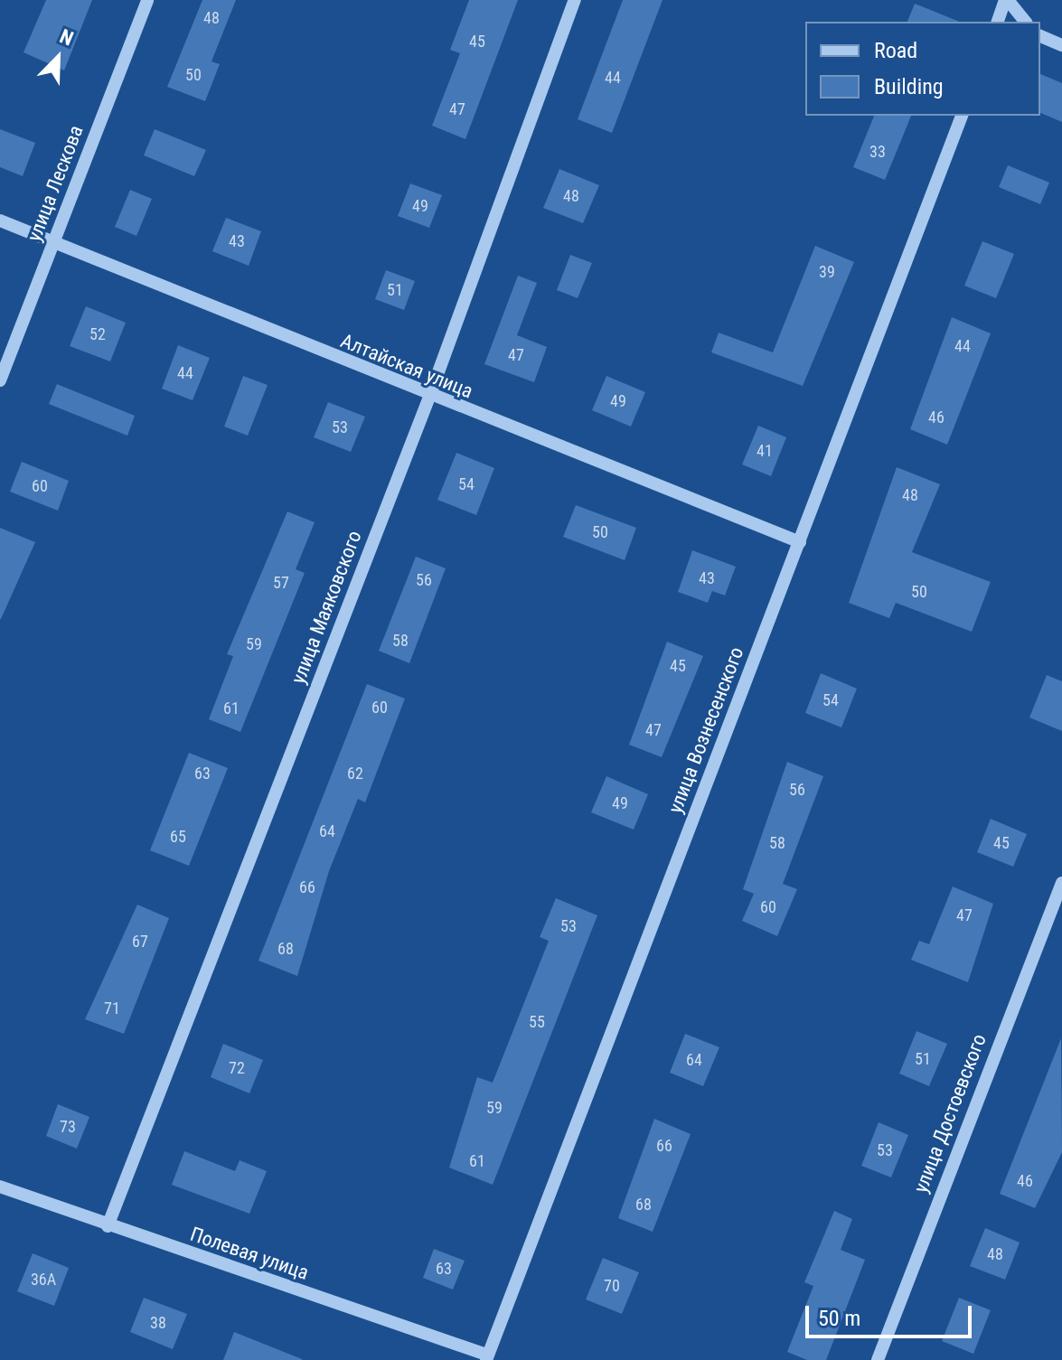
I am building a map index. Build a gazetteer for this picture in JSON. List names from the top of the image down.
{
  "streets": {
    "street": [
      "улица Лескова",
      "Алтайская улица",
      "улица Маяковского",
      "улица Вознесенского",
      "улица Достоевского",
      "Полевая улица"
    ]
  },
  "crossings": [
    ["улица Лескова", "Алтайская улица"],
    ["Алтайская улица", "улица Маяковского"],
    ["Алтайская улица", "улица Вознесенского"],
    ["улица Маяковского", "Полевая улица"],
    ["улица Вознесенского", "Полевая улица"]
  ],
  "house_numbers": [
    "48",
    "45",
    "50",
    "44",
    "47",
    "33",
    "48",
    "49",
    "43",
    "39",
    "51",
    "52",
    "44",
    "47",
    "44",
    "49",
    "46",
    "53",
    "41",
    "54",
    "60",
    "48",
    "50",
    "43",
    "56",
    "57",
    "50",
    "58",
    "59",
    "45",
    "54",
    "60",
    "61",
    "47",
    "63",
    "62",
    "56",
    "49",
    "64",
    "65",
    "58",
    "45",
    "66",
    "60",
    "47",
    "53",
    "67",
    "68",
    "71",
    "55",
    "51",
    "64",
    "72",
    "59",
    "73",
    "66",
    "53",
    "61",
    "46",
    "68",
    "48",
    "63",
    "36А",
    "70",
    "38"
  ],
  "legend": ["Road", "Building"],
  "scale_bar": "50 m",
  "north": "top right"
}
